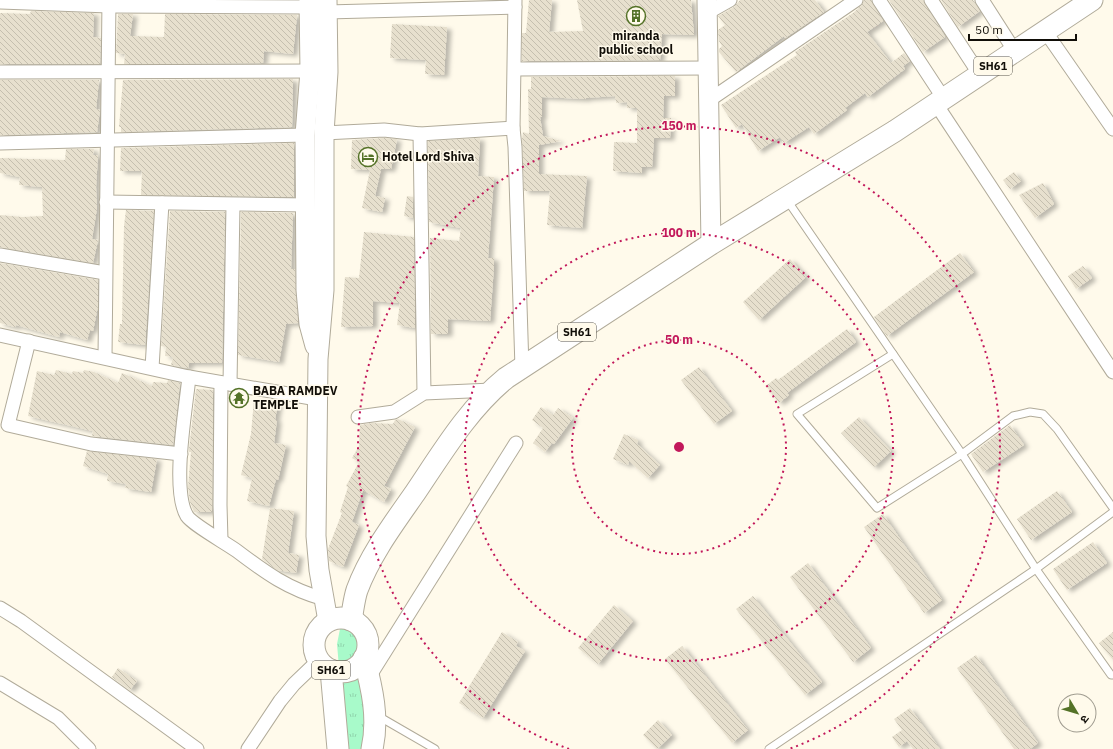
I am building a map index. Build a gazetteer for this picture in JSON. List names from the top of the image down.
{
  "streets": {
    "main road": ["SH61"]
  },
  "places": {
    "building": ["miranda public school"],
    "hotel": ["Hotel Lord Shiva"],
    "temple": ["BABA RAMDEV TEMPLE"]
  },
  "scale_bar": "50 m",
  "north": "bottom right",
  "rings": ["150 m", "100 m", "50 m"]
}
